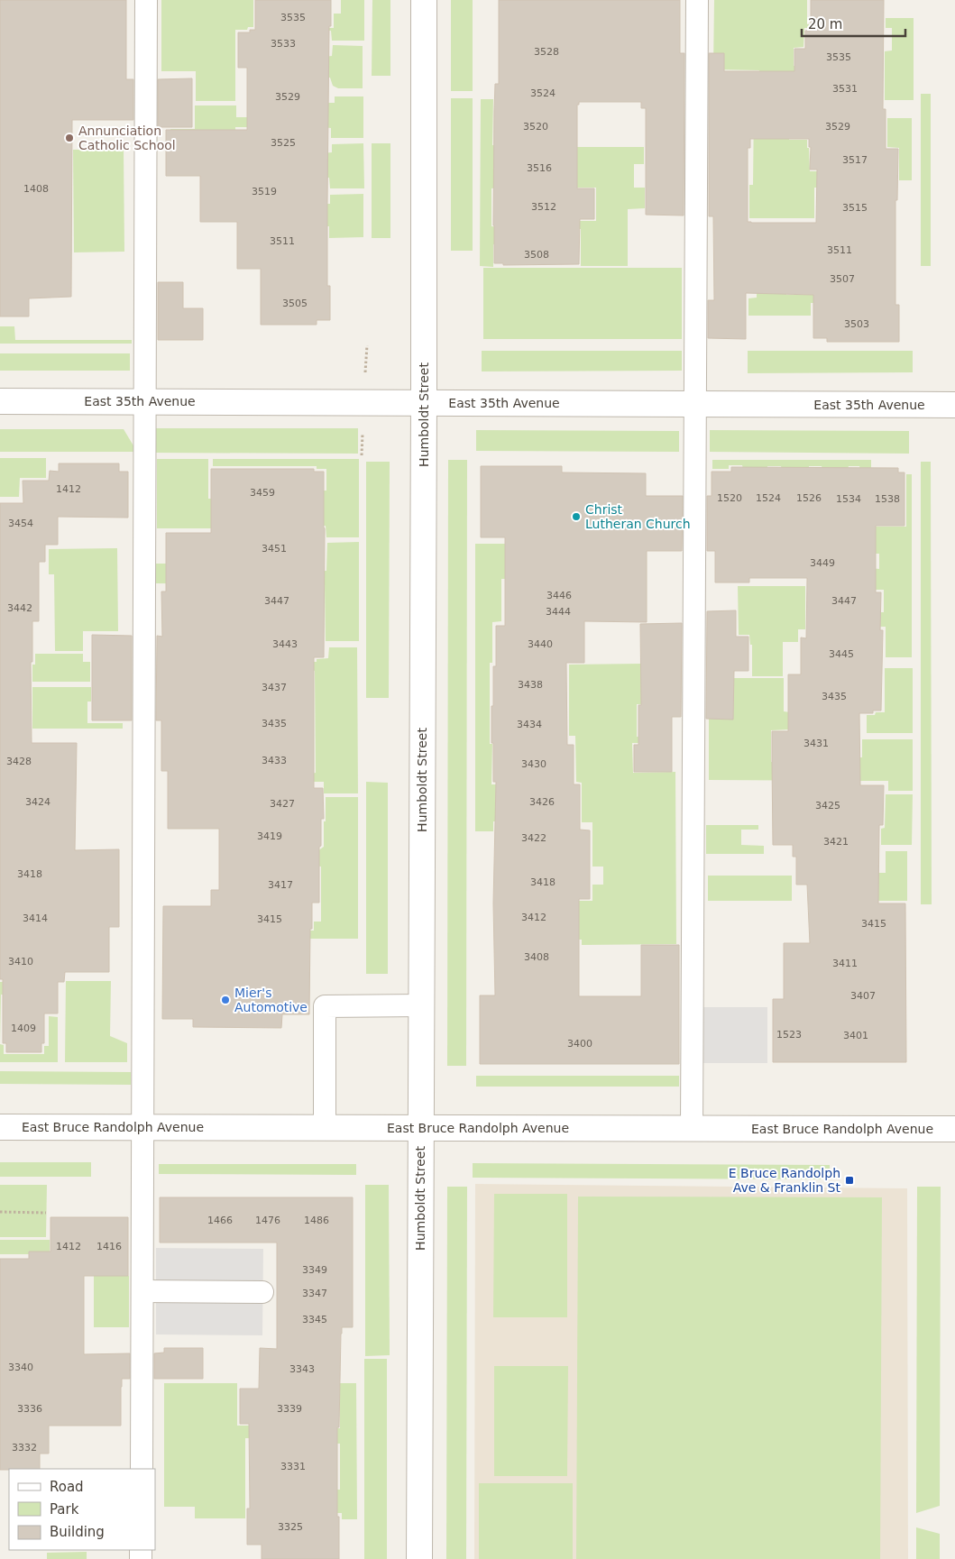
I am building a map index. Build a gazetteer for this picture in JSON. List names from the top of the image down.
{
  "streets": {
    "street": ["East 35th Avenue", "Humboldt Street", "East Bruce Randolph Avenue"]
  },
  "crossings": [
    ["East 35th Avenue", "Humboldt Street"],
    ["Humboldt Street", "East Bruce Randolph Avenue"]
  ],
  "places": {
    "other": ["Annunciation Catholic School", "Christ Lutheran Church", "Mier's Automotive"],
    "transit": ["E Bruce Randolph Ave & Franklin St"]
  },
  "house_numbers": [
    "3535",
    "3533",
    "3528",
    "3535",
    "3531",
    "3524",
    "3529",
    "3520",
    "3529",
    "3525",
    "3517",
    "3516",
    "1408",
    "3519",
    "3512",
    "3515",
    "3511",
    "3511",
    "3508",
    "3507",
    "3505",
    "3503",
    "1412",
    "3459",
    "1520",
    "1524",
    "1526",
    "1534",
    "1538",
    "3454",
    "3451",
    "3449",
    "3446",
    "3447",
    "3447",
    "3442",
    "3444",
    "3443",
    "3440",
    "3445",
    "3438",
    "3437",
    "3435",
    "3435",
    "3434",
    "3431",
    "3433",
    "3428",
    "3430",
    "3424",
    "3426",
    "3427",
    "3425",
    "3419",
    "3422",
    "3421",
    "3418",
    "3418",
    "3417",
    "3412",
    "3414",
    "3415",
    "3415",
    "3408",
    "3410",
    "3411",
    "3407",
    "1409",
    "1523",
    "3401",
    "3400",
    "1466",
    "1476",
    "1486",
    "1412",
    "1416",
    "3349",
    "3347",
    "3345",
    "3340",
    "3343",
    "3336",
    "3339",
    "3332",
    "3331",
    "3325"
  ],
  "legend": ["Road", "Park", "Building"],
  "scale_bar": "20 m"
}
